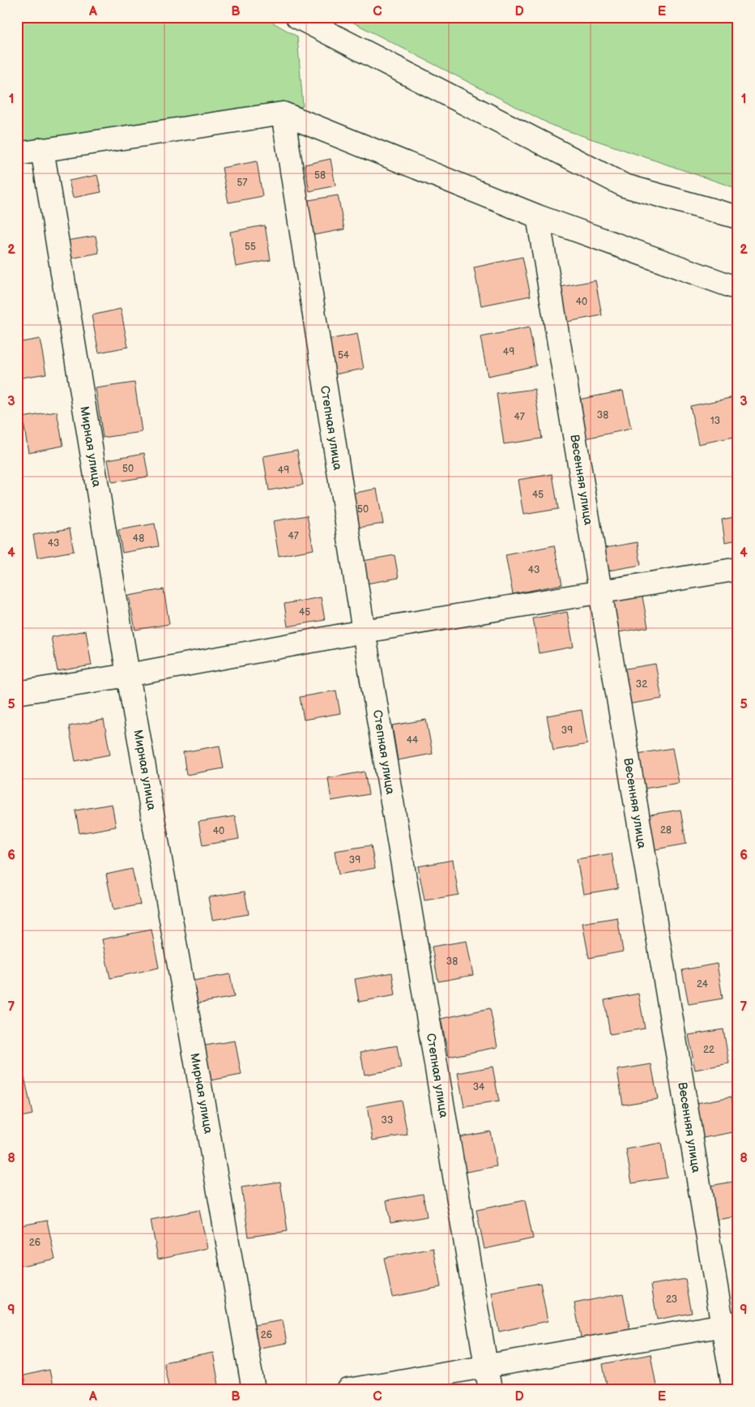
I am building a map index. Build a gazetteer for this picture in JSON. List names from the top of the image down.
{
  "streets": {
    "street": ["Степная улица", "Мирная улица", "Весенняя улица"]
  },
  "house_numbers": [
    "58",
    "57",
    "55",
    "40",
    "49",
    "54",
    "38",
    "47",
    "13",
    "50",
    "49",
    "45",
    "50",
    "47",
    "48",
    "43",
    "43",
    "45",
    "32",
    "39",
    "44",
    "28",
    "40",
    "39",
    "38",
    "24",
    "22",
    "34",
    "33",
    "26",
    "23",
    "26"
  ],
  "grid": {
    "columns": [
      "A",
      "B",
      "C",
      "D",
      "E"
    ],
    "rows": [
      "1",
      "2",
      "3",
      "4",
      "5",
      "6",
      "7",
      "8",
      "9"
    ]
  }
}
